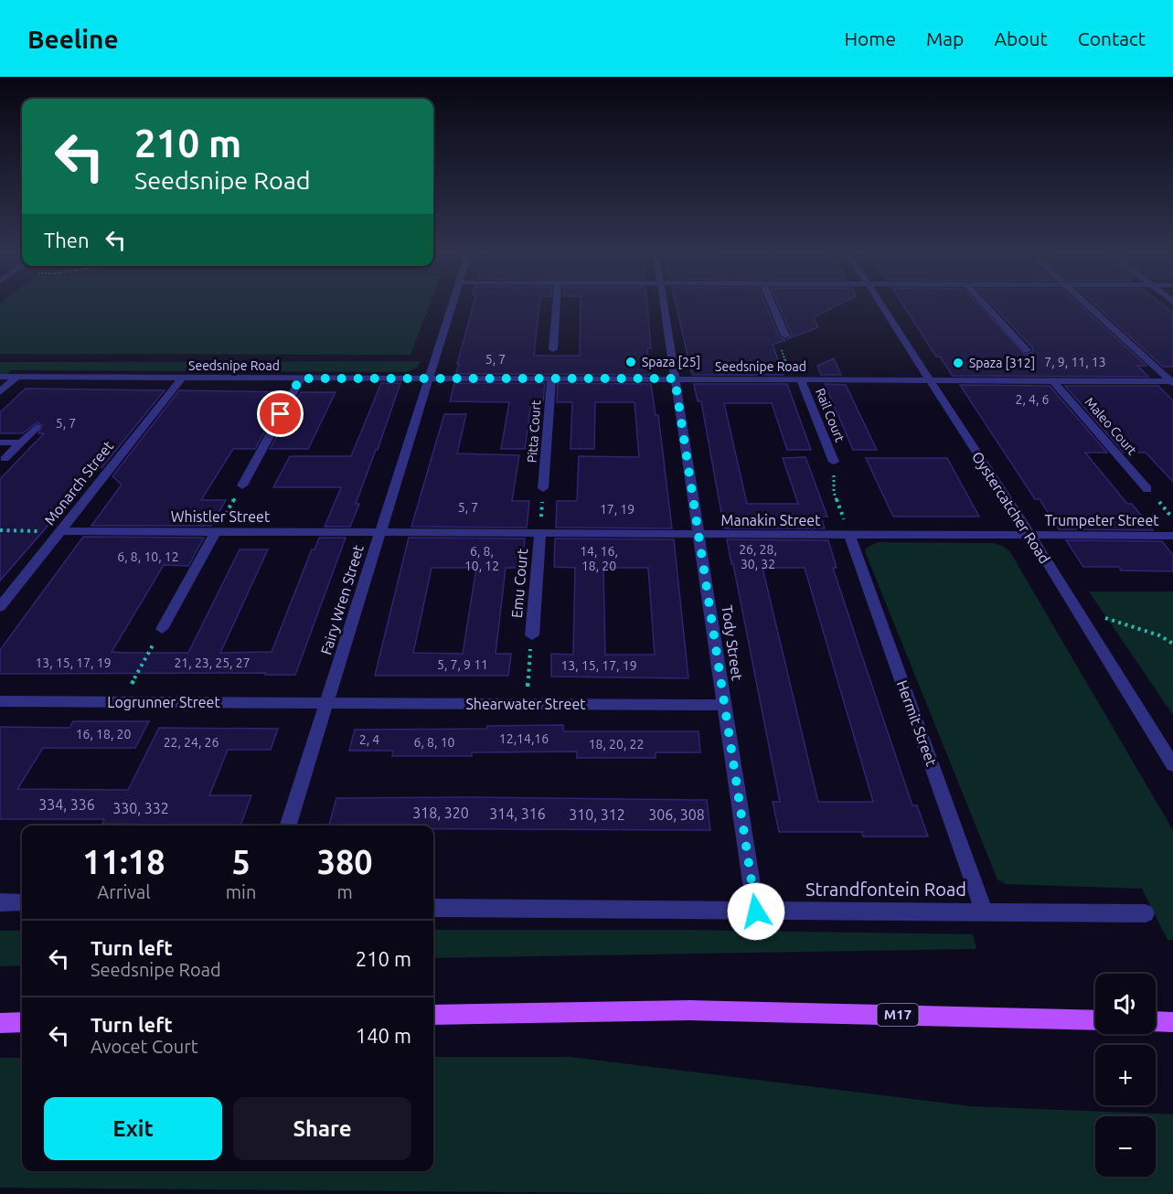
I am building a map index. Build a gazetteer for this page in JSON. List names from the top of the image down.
{
  "streets": {
    "main road": ["M17"],
    "street": [
      "Seedsnipe Road",
      "Rail Court",
      "Maleo Court",
      "Pitta Court",
      "Monarch Street",
      "Oystercatcher Road",
      "Whistler Street",
      "Manakin Street",
      "Trumpeter Street",
      "Emu Court",
      "Fairy Wren Street",
      "Tody Street",
      "Logrunner Street",
      "Shearwater Street",
      "Hermit Street",
      "Strandfontein Road"
    ]
  },
  "crossings": [
    ["Seedsnipe Road", "Rail Court"],
    ["Seedsnipe Road", "Maleo Court"],
    ["Seedsnipe Road", "Pitta Court"],
    ["Seedsnipe Road", "Monarch Street"],
    ["Seedsnipe Road", "Oystercatcher Road"],
    ["Seedsnipe Road", "Fairy Wren Street"],
    ["Seedsnipe Road", "Tody Street"],
    ["Monarch Street", "Whistler Street"],
    ["Oystercatcher Road", "Manakin Street"],
    ["Oystercatcher Road", "Trumpeter Street"],
    ["Whistler Street", "Manakin Street"],
    ["Whistler Street", "Fairy Wren Street"],
    ["Manakin Street", "Trumpeter Street"],
    ["Manakin Street", "Emu Court"],
    ["Manakin Street", "Fairy Wren Street"],
    ["Manakin Street", "Tody Street"],
    ["Manakin Street", "Hermit Street"],
    ["Fairy Wren Street", "Logrunner Street"],
    ["Fairy Wren Street", "Shearwater Street"],
    ["Tody Street", "Shearwater Street"],
    ["Tody Street", "Strandfontein Road"],
    ["Logrunner Street", "Shearwater Street"],
    ["Hermit Street", "Strandfontein Road"]
  ],
  "places": ["Spaza [25]", "Spaza [312]"],
  "house_numbers": [
    "5, 7",
    "7, 9, 11, 13",
    "2, 4, 6",
    "5, 7",
    "5, 7",
    "17, 19",
    "26, 28, 30, 32",
    "6, 8, 10, 12",
    "14, 16, 18, 20",
    "6, 8, 10, 12",
    "13, 15, 17, 19",
    "21, 23, 25, 27",
    "5, 7, 9 11",
    "13, 15, 17, 19",
    "16, 18, 20",
    "12,14,16",
    "2, 4",
    "22, 24, 26",
    "6, 8, 10",
    "18, 20, 22",
    "334, 336",
    "330, 332",
    "318, 320",
    "314, 316",
    "310, 312",
    "306, 308"
  ],
  "page": {
    "header": "Beeline",
    "nav": [
      "Home",
      "Map",
      "About",
      "Contact"
    ],
    "turn": ["210 m", "Seedsnipe Road"],
    "then": "Then",
    "eta": [
      "11:18",
      "Arrival",
      "5",
      "min",
      "380",
      "m"
    ],
    "list": [
      {
        "name": "Turn left",
        "note": "Seedsnipe Road",
        "value": "210 m"
      },
      {
        "name": "Turn left",
        "note": "Avocet Court",
        "value": "140 m"
      }
    ],
    "map_buttons": ["+", "−"],
    "buttons": ["Exit", "Share"]
  }
}
